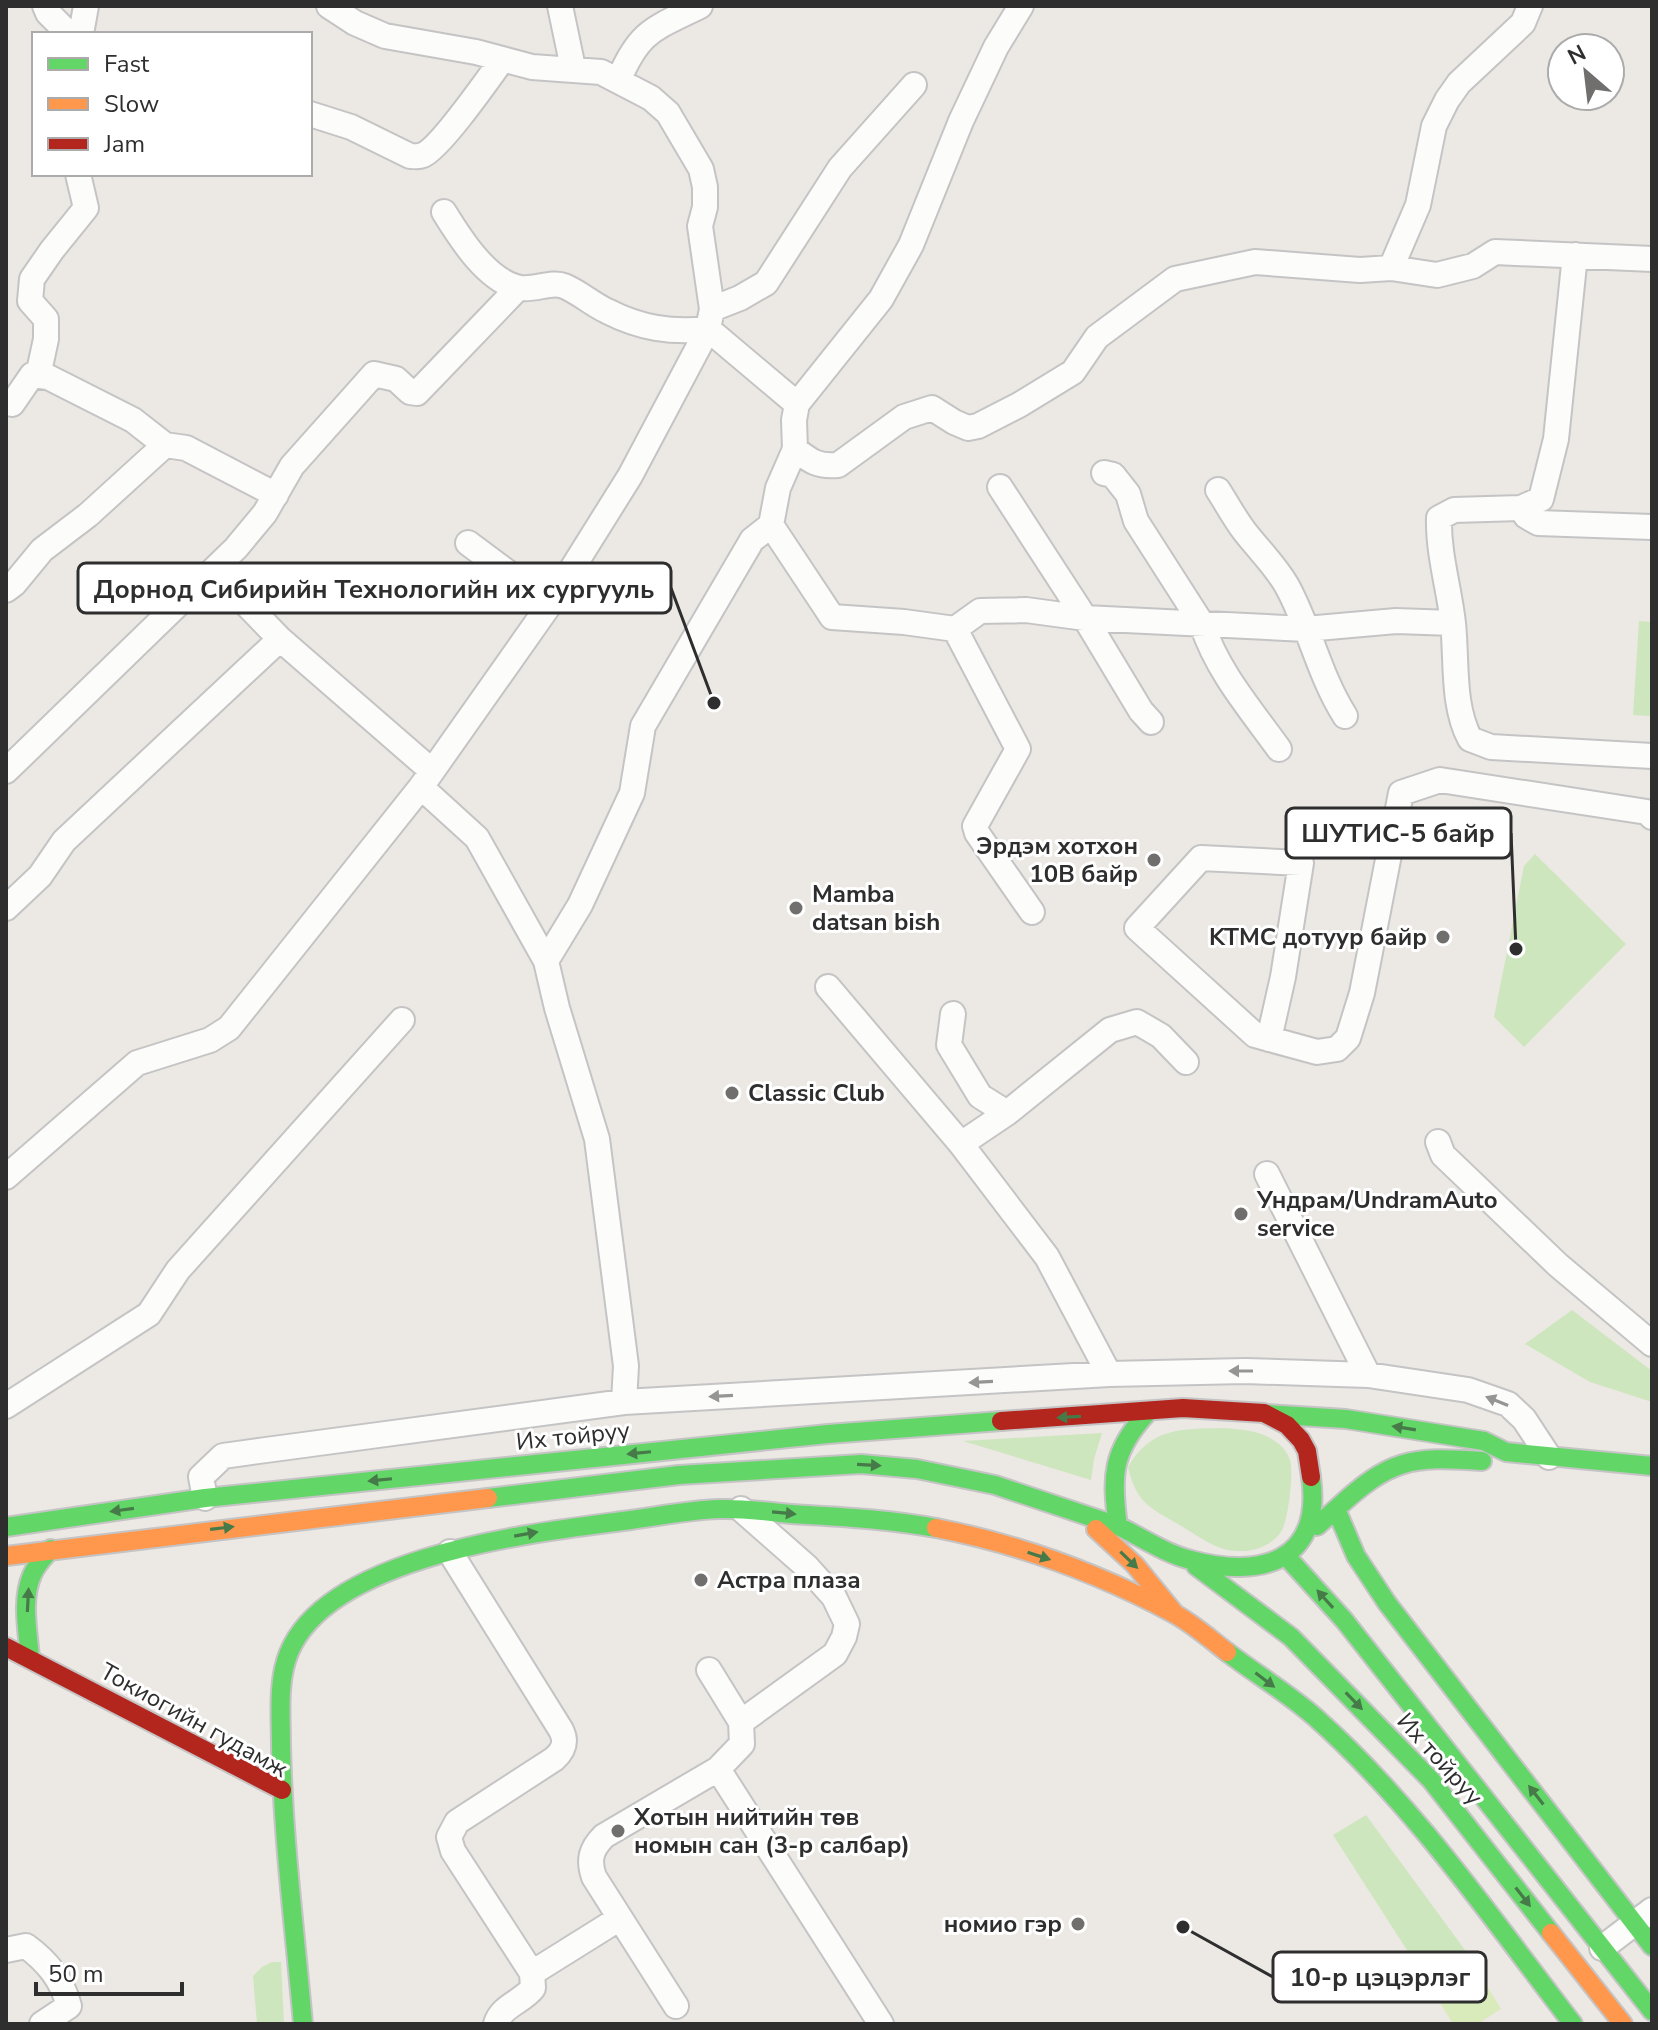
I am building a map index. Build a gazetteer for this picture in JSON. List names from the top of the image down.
{
  "streets": {
    "main road": ["Их тойруу", "Токиогийн гудамж"]
  },
  "places": [
    "Дорнод Сибирийн Технологийн их сургууль",
    "Эрдэм хотхон 10В байр",
    "Mamba datsan bish",
    "KTMC дотуур байр",
    "ШУТИС-5 байр",
    "Classic Club",
    "Ундрам/UndramAuto service",
    "Астра плаза",
    "Хотын нийтийн төв номын сан (3-р салбар)",
    "номио гэр",
    "10-р цэцэрлэг"
  ],
  "legend": ["Fast", "Slow", "Jam"],
  "scale_bar": "50 m",
  "north": "top left"
}
